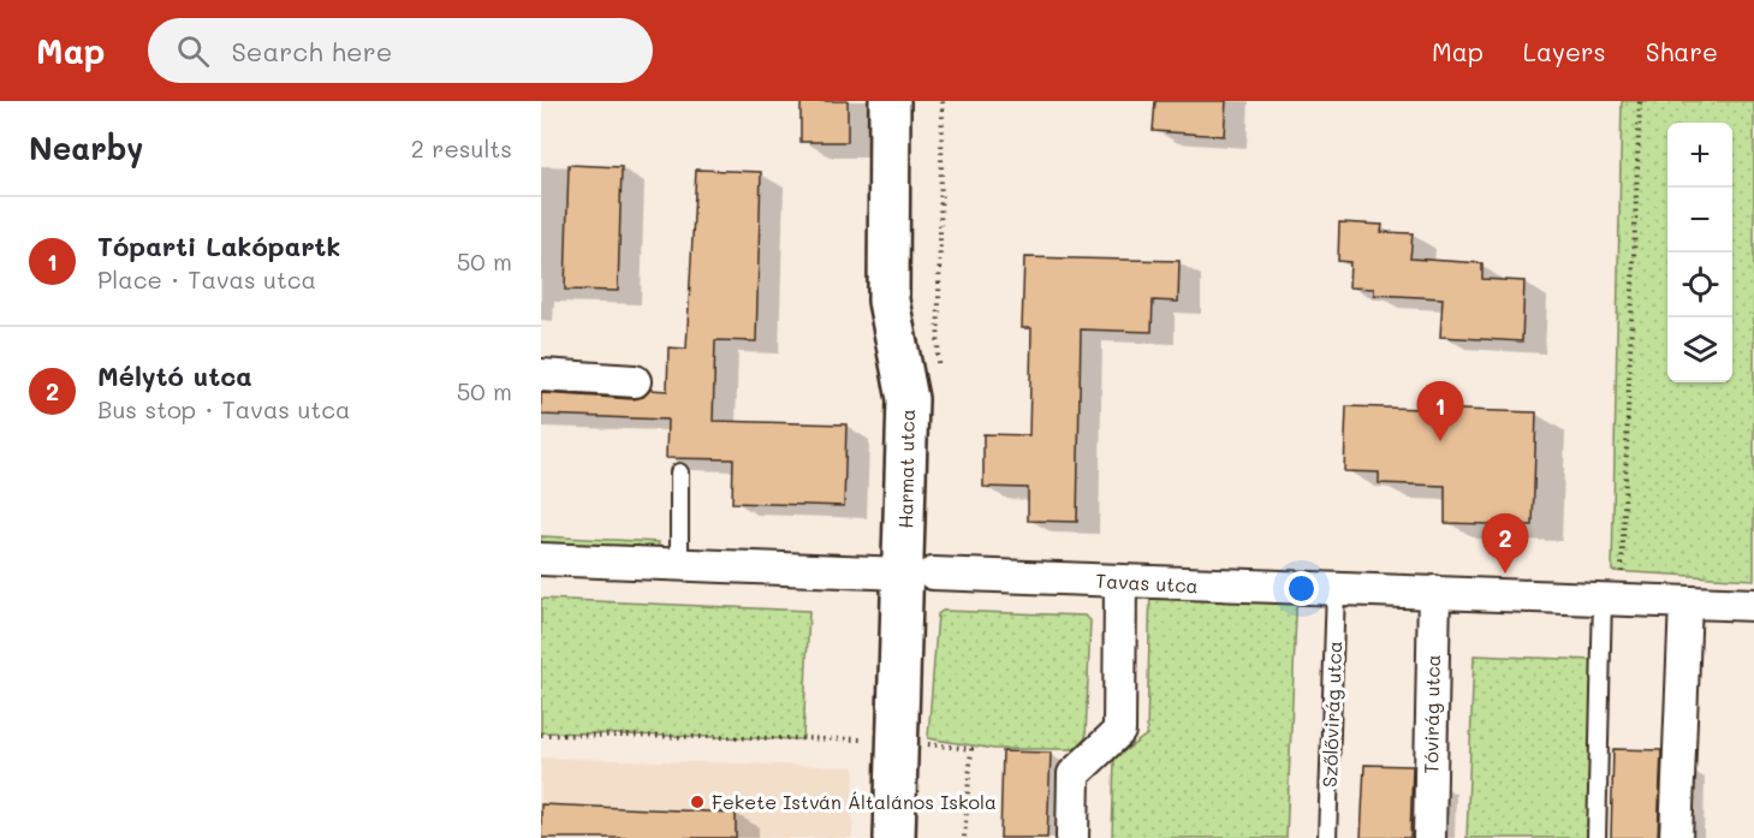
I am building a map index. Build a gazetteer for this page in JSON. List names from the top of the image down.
{
  "streets": {
    "street": ["Harmat utca", "Tavas utca", "Tóvirág utca"],
    "lane": ["Szőlővirág utca"]
  },
  "crossings": [
    ["Harmat utca", "Tavas utca"],
    ["Tavas utca", "Szőlővirág utca"],
    ["Tavas utca", "Tóvirág utca"]
  ],
  "places": ["Fekete István Általános Iskola"],
  "page": {
    "header": "Map",
    "search": "Search here",
    "nav": ["Map", "Layers", "Share"],
    "heading": ["Nearby", "2 results"],
    "map_buttons": ["+", "−"],
    "list": [
      {
        "mark": "1",
        "name": "Tóparti Lakópartk",
        "note": "Place · Tavas utca",
        "value": "50 m"
      },
      {
        "mark": "2",
        "name": "Mélytó utca",
        "note": "Bus stop · Tavas utca",
        "value": "50 m"
      }
    ],
    "pins": ["1", "2"]
  }
}
